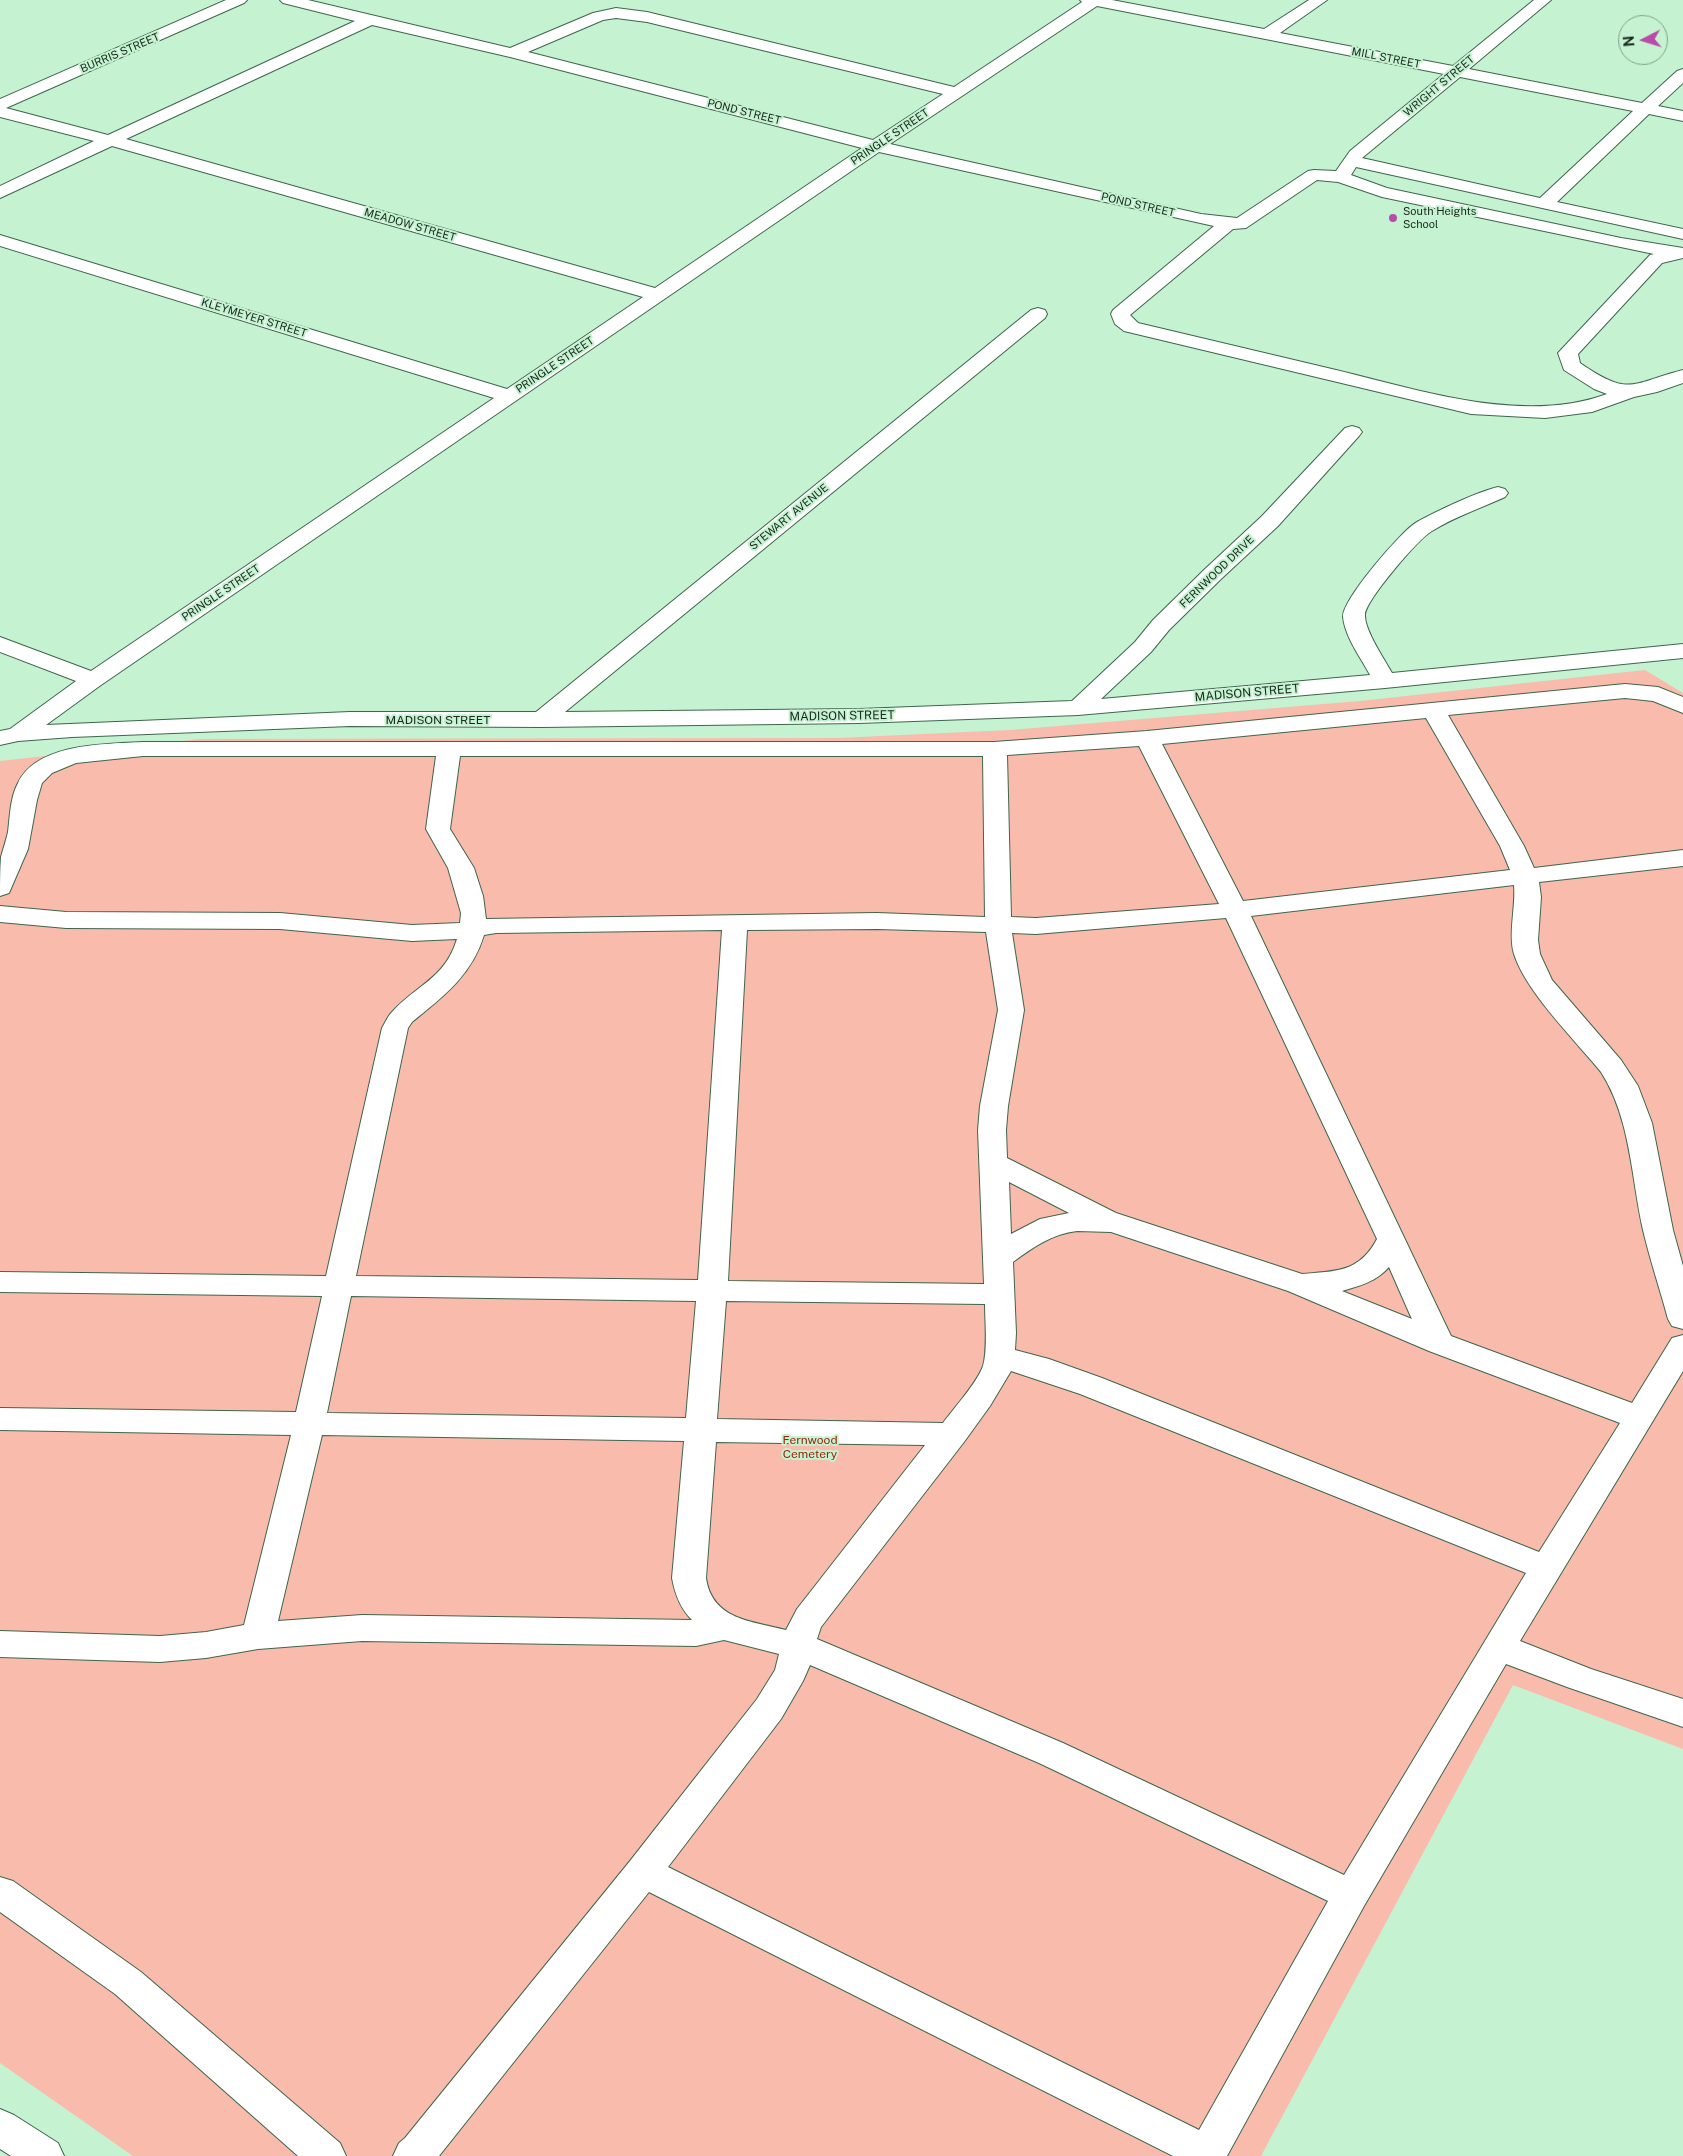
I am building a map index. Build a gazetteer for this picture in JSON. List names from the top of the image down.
{
  "streets": {
    "street": [
      "BURRIS STREET",
      "MILL STREET",
      "WRIGHT STREET",
      "POND STREET",
      "PRINGLE STREET",
      "MEADOW STREET",
      "KLEYMEYER STREET",
      "STEWART AVENUE",
      "FERNWOOD DRIVE",
      "MADISON STREET"
    ]
  },
  "crossings": [
    ["MILL STREET", "WRIGHT STREET"],
    ["MILL STREET", "PRINGLE STREET"],
    ["POND STREET", "PRINGLE STREET"],
    ["PRINGLE STREET", "MEADOW STREET"],
    ["PRINGLE STREET", "KLEYMEYER STREET"],
    ["PRINGLE STREET", "MADISON STREET"],
    ["STEWART AVENUE", "MADISON STREET"],
    ["FERNWOOD DRIVE", "MADISON STREET"]
  ],
  "parks": ["Fernwood Cemetery"],
  "places": ["South Heights School"],
  "north": "left"
}
